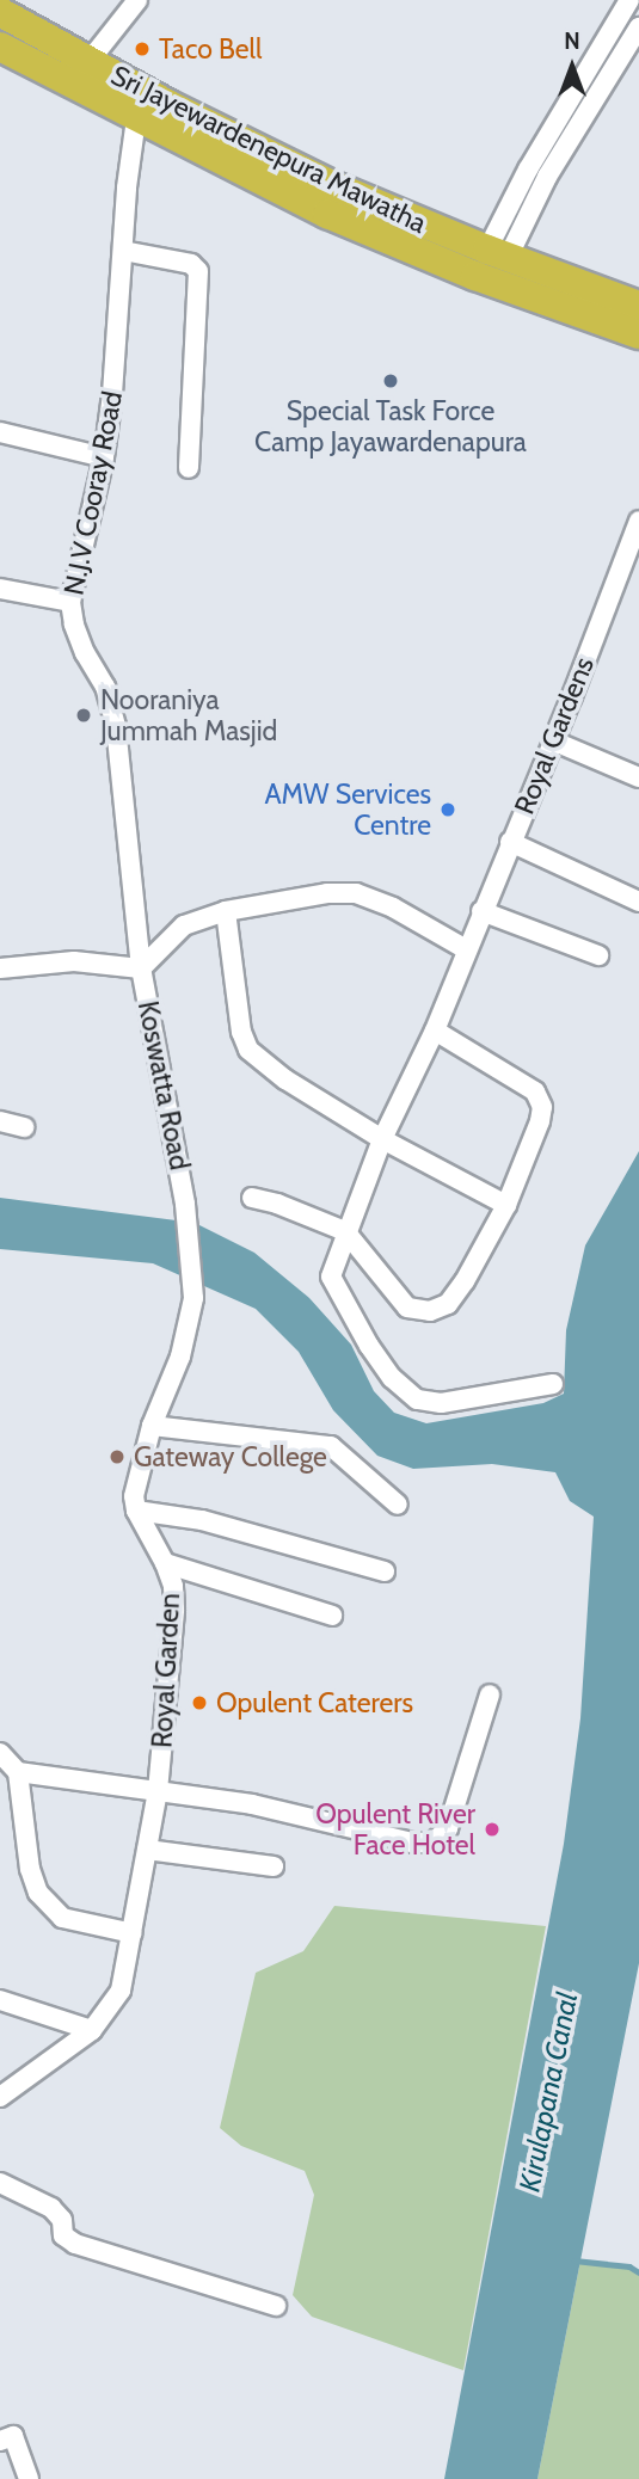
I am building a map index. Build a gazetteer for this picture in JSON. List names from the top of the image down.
{
  "streets": {
    "highway": ["Sri Jayewardenepura Mawatha"],
    "street": [
      "N.J.V Cooray Road",
      "Royal Gardens",
      "Koswatta Road",
      "Royal Garden"
    ]
  },
  "crossings": [
    ["Sri Jayewardenepura Mawatha", "N.J.V Cooray Road"],
    ["N.J.V Cooray Road", "Koswatta Road"]
  ],
  "water": ["Kirulapana Canal"],
  "places": [
    "Taco Bell",
    "Special Task Force Camp Jayawardenapura",
    "Nooraniya Jummah Masjid",
    "AMW Services Centre",
    "Gateway College",
    "Opulent Caterers",
    "Opulent River Face Hotel"
  ],
  "north": "top"
}
